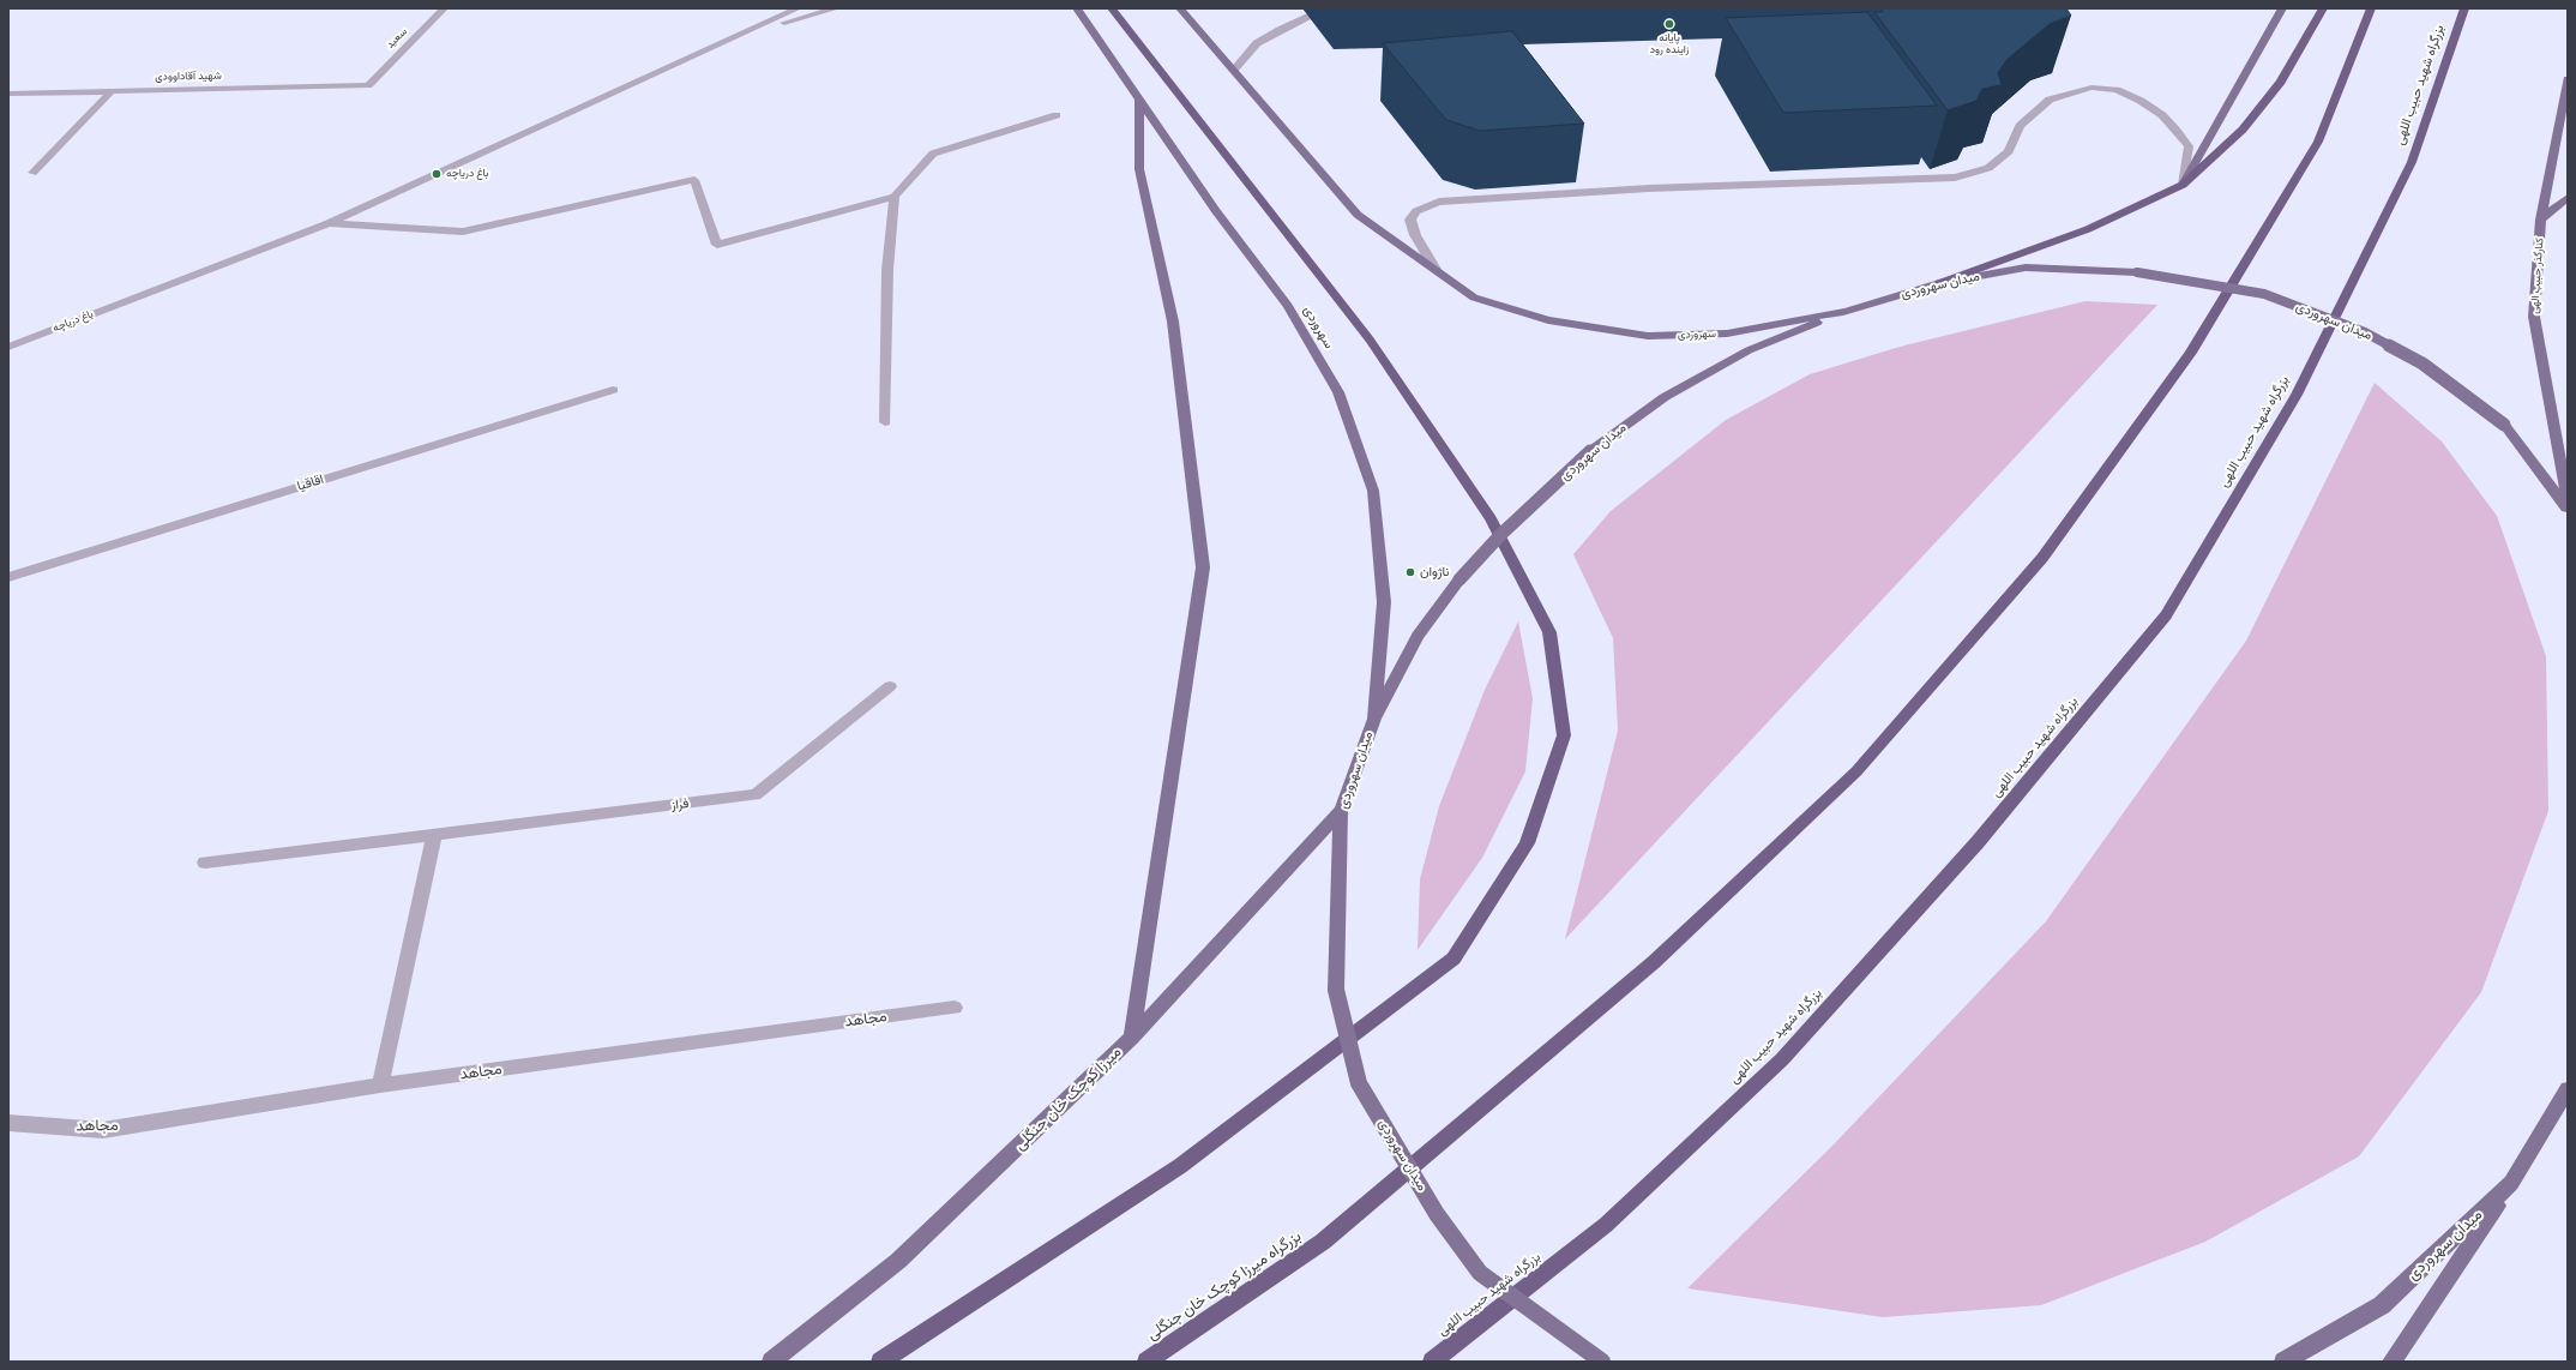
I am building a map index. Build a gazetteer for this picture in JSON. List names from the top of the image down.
{
  "streets": {
    "highway": ["بزرگراه شهید حبیب اللهی", "بزرگراه میرزا کوچک خان جنگلی"],
    "main road": [
      "کنارگذر حبیب الهی",
      "میدان سهروردی",
      "سهروردی",
      "میرزا کوچک خان جنگلی"
    ],
    "street": [
      "سعید",
      "شهید آقاداوودی",
      "باغ دریاچه",
      "اقاقیا",
      "فراز",
      "مجاهد"
    ]
  },
  "crossings": [
    ["سعید", "شهید آقاداوودی"],
    ["میدان سهروردی", "سهروردی"],
    ["میدان سهروردی", "میرزا کوچک خان جنگلی"]
  ],
  "places": ["پایانه زاینده رود", "باغ دریاچه", "ناژوان"]
}
